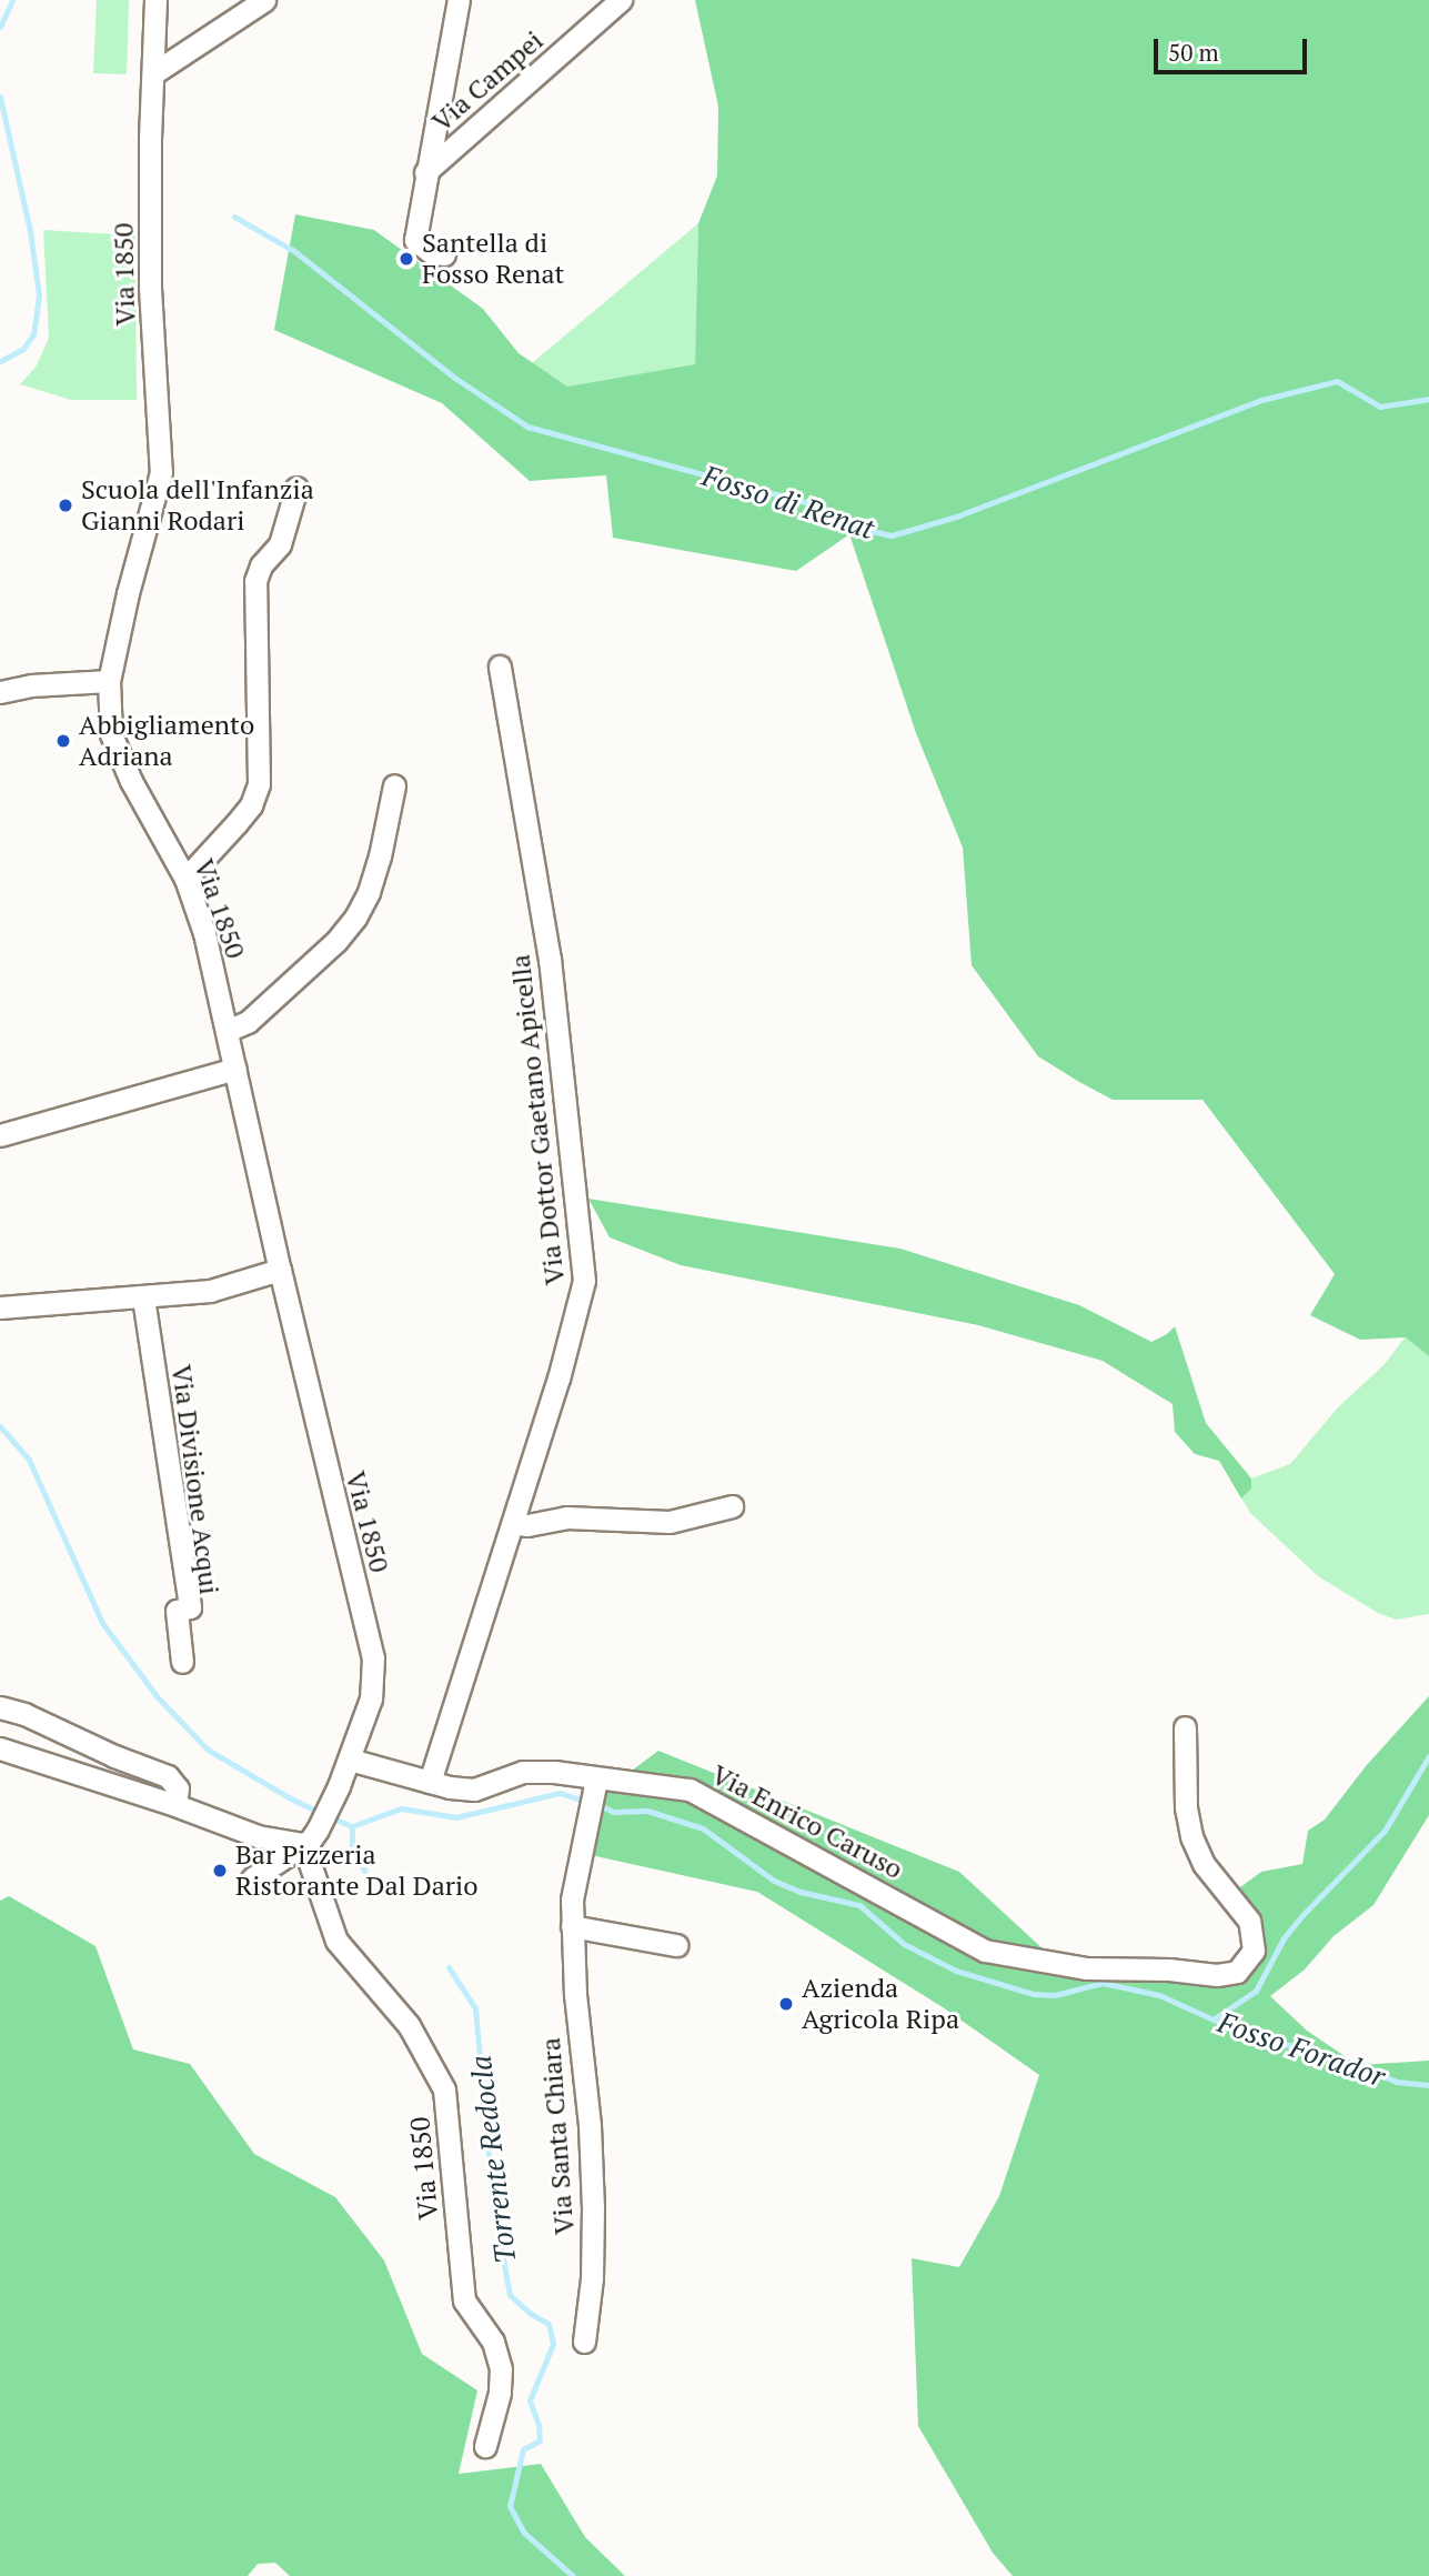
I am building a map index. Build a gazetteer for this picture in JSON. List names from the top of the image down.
{
  "streets": {
    "street": [
      "Via Campei",
      "Via 1850",
      "Via Dottor Gaetano Apicella",
      "Via Divisione Acqui",
      "Via Enrico Caruso",
      "Via Santa Chiara"
    ]
  },
  "crossings": [
    ["Via 1850", "Via Enrico Caruso"],
    ["Via Dottor Gaetano Apicella", "Via Enrico Caruso"],
    ["Via Enrico Caruso", "Via Santa Chiara"]
  ],
  "water": ["Fosso di Renat", "Fosso Forador", "Torrente Redocla"],
  "places": [
    "Santella di Fosso Renat",
    "Scuola dell'Infanzia Gianni Rodari",
    "Abbigliamento Adriana",
    "Bar Pizzeria Ristorante Dal Dario",
    "Azienda Agricola Ripa"
  ],
  "scale_bar": "50 m"
}
